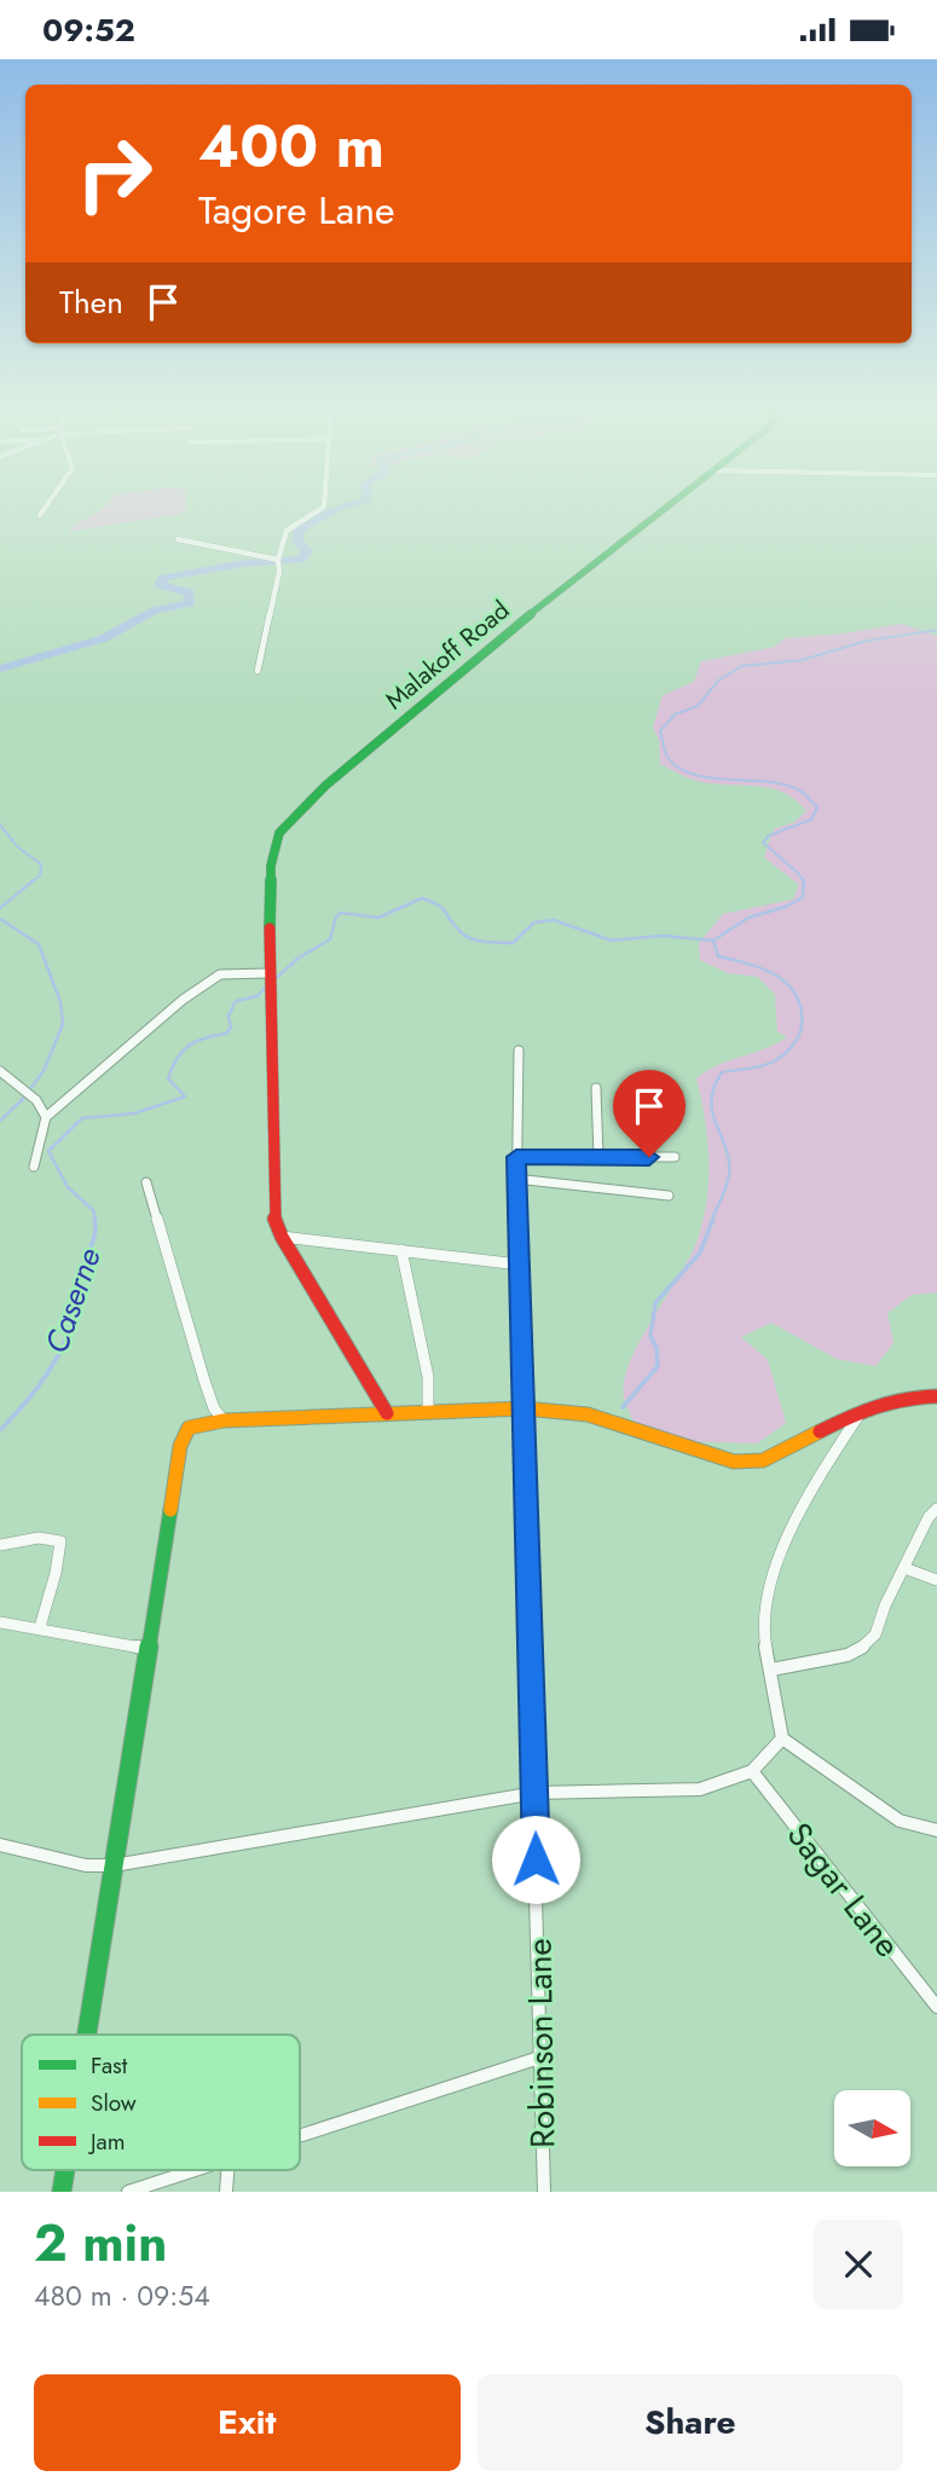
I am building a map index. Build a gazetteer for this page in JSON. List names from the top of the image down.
{
  "streets": {
    "street": ["Malakoff Road", "Sagar Lane", "Robinson Lane"]
  },
  "water": ["Caserne"],
  "legend": ["Fast", "Slow", "Jam"],
  "north": "right",
  "page": {
    "status": "09:52",
    "turn": ["400 m", "Tagore Lane"],
    "then": "Then",
    "heading": ["2 min", "480 m · 09:54"],
    "buttons": ["Exit", "Share"]
  }
}
